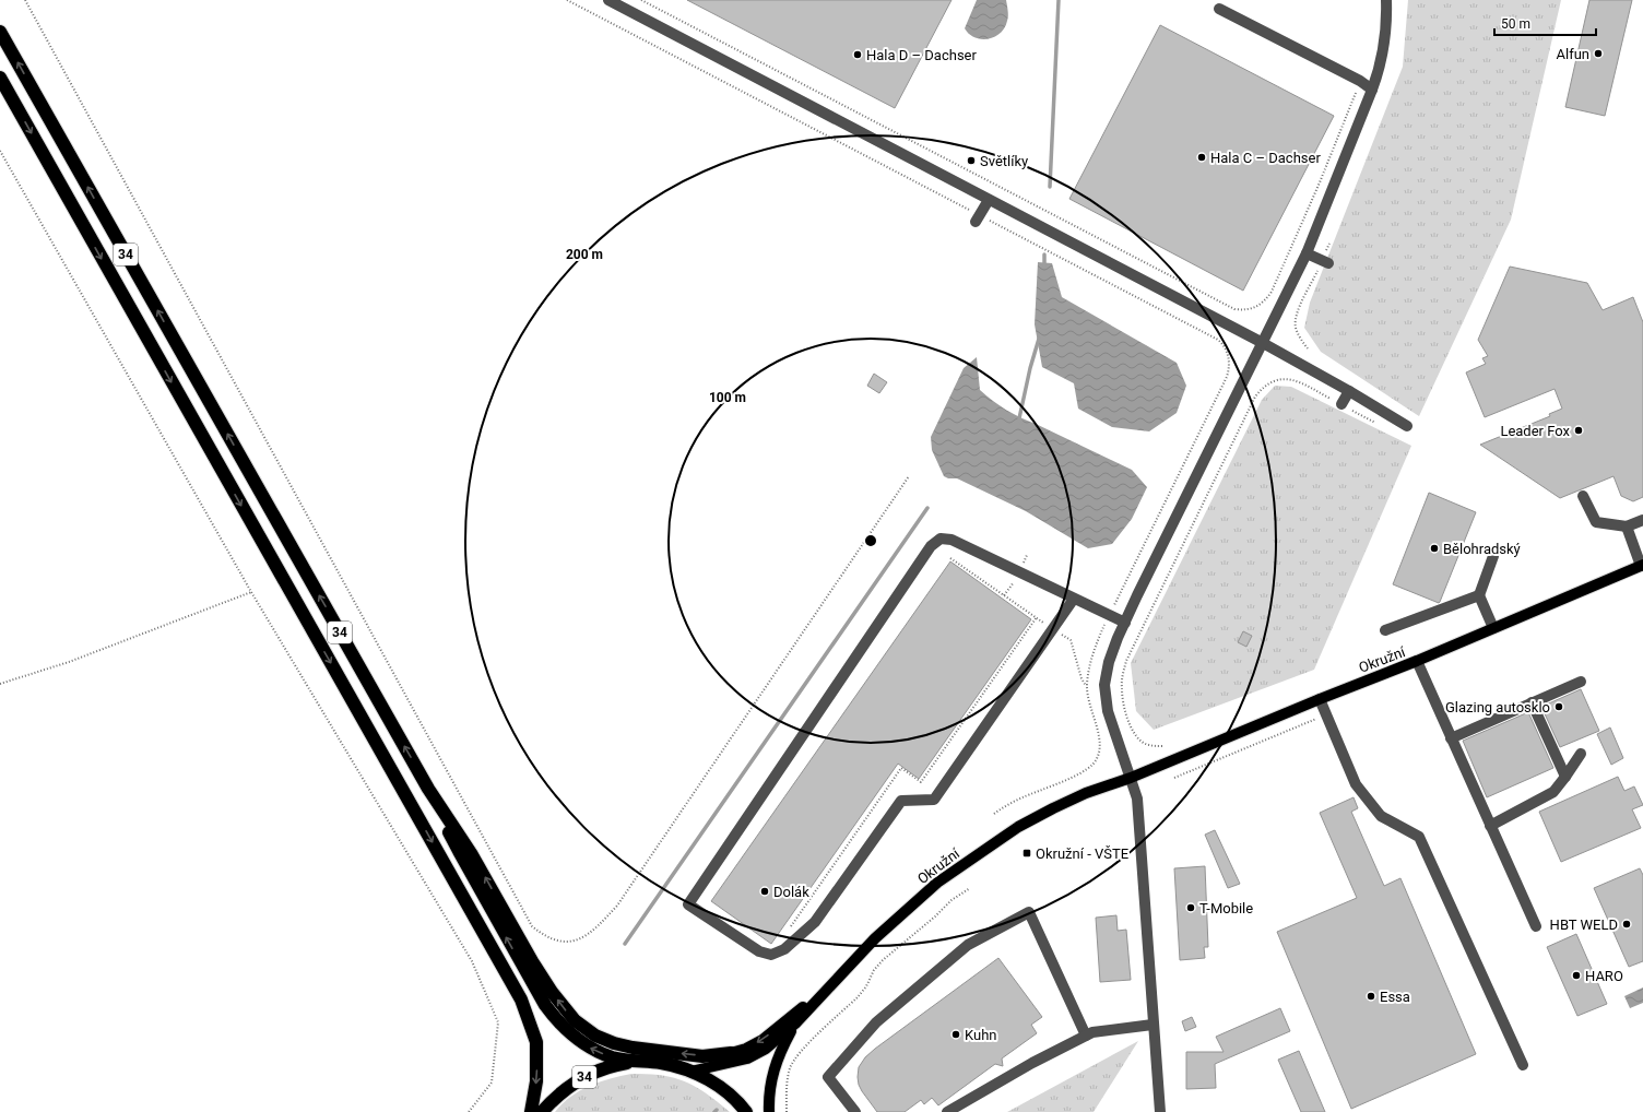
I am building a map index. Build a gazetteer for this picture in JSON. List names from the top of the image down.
{
  "streets": {
    "highway": ["34"],
    "main road": ["Okružní"]
  },
  "crossings": [
    ["34", "Okružní"]
  ],
  "places": {
    "other": [
      "Alfun",
      "Hala D – Dachser",
      "Hala C – Dachser",
      "Světlíky",
      "Leader Fox",
      "Bělohradský",
      "Glazing autosklo",
      "Dolák",
      "T-Mobile",
      "HBT WELD",
      "HARO",
      "Essa",
      "Kuhn"
    ],
    "transit": ["Okružní - VŠTE"]
  },
  "scale_bar": "50 m",
  "rings": ["200 m", "100 m"]
}
